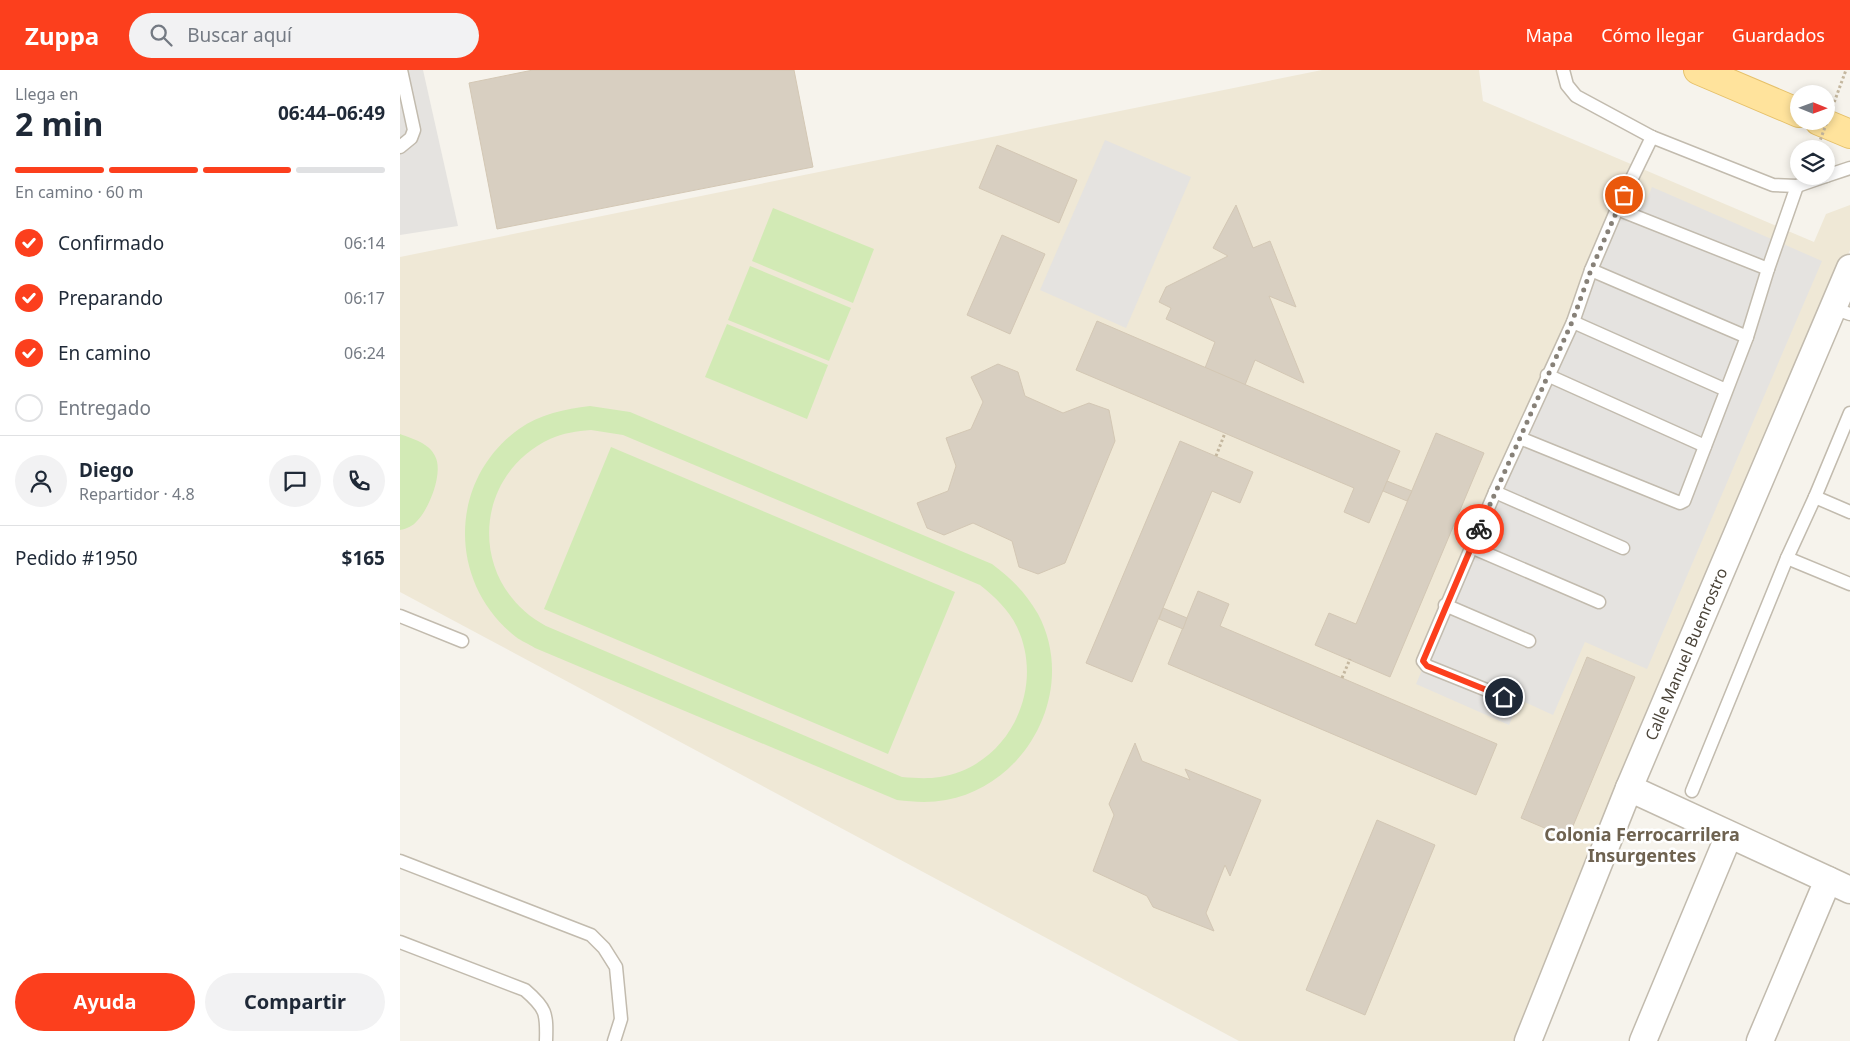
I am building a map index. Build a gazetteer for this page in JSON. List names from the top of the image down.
{
  "streets": {
    "street": ["Calle Manuel Buenrostro"]
  },
  "districts": ["Colonia Ferrocarrilera Insurgentes"],
  "north": "right",
  "page": {
    "header": "Zuppa",
    "search": "Buscar aquí",
    "nav": ["Mapa", "Cómo llegar", "Guardados"],
    "heading": ["2 min", "Llega en", "06:44–06:49"],
    "panel": [
      "Diego",
      "Repartidor · 4.8",
      "Pedido #1950",
      "$165"
    ],
    "bar": "En camino · 60 m",
    "list": [
      ["Confirmado", "06:14"],
      ["Preparando", "06:17"],
      ["En camino", "06:24"],
      "Entregado"
    ],
    "buttons": ["Ayuda", "Compartir"]
  }
}
